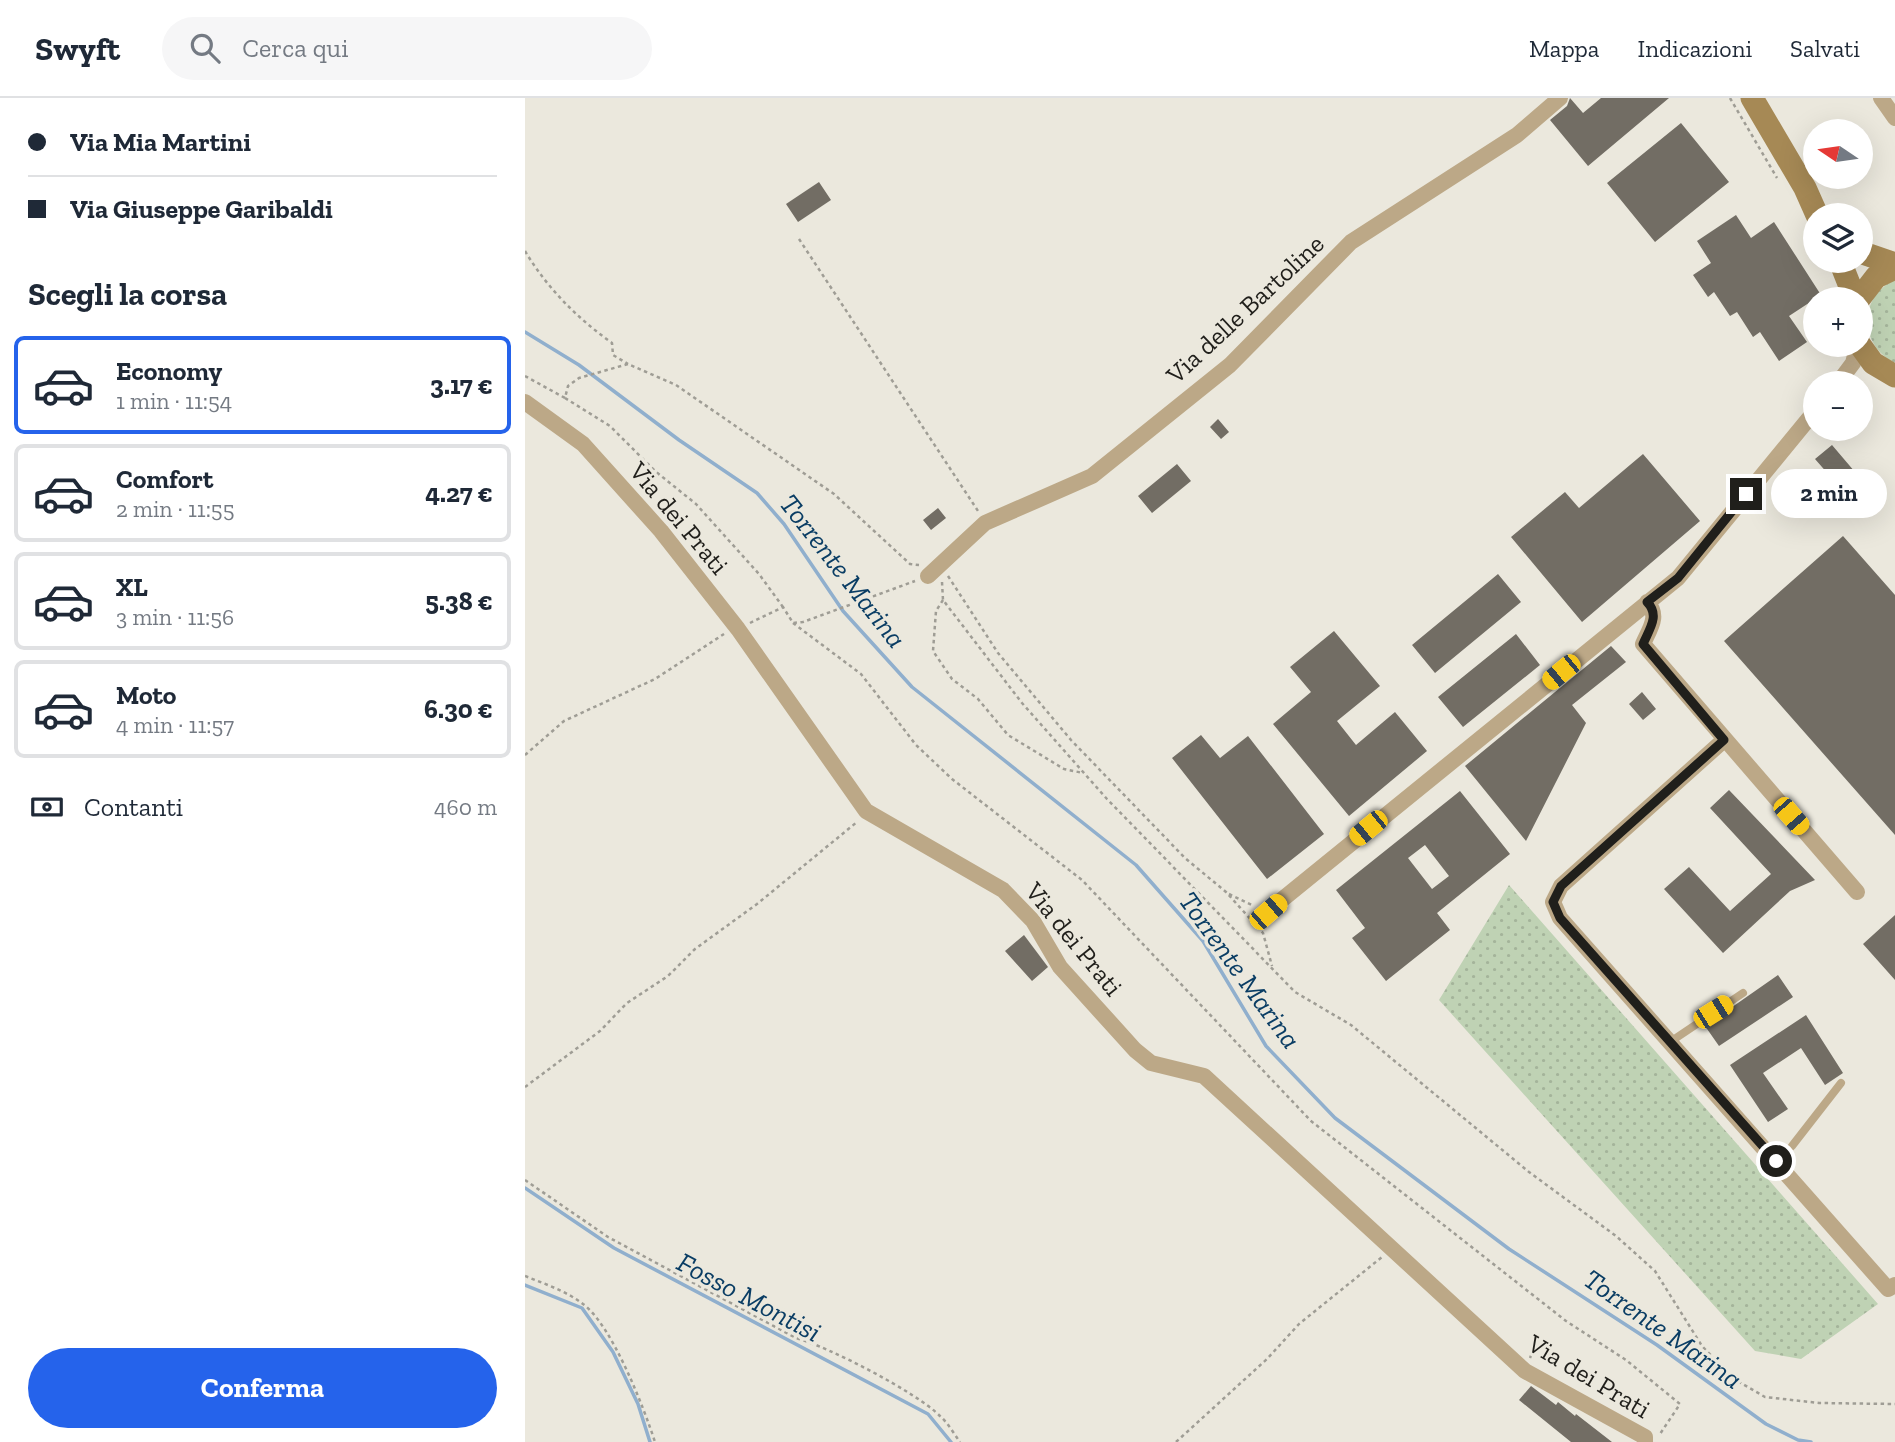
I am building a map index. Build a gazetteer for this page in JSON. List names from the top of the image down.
{
  "streets": {
    "street": ["Via delle Bartoline", "Via dei Prati"]
  },
  "water": ["Torrente Marina", "Fosso Montisi"],
  "north": "left",
  "page": {
    "header": "Swyft",
    "search": "Cerca qui",
    "nav": ["Mappa", "Indicazioni", "Salvati"],
    "banner": ["Via Mia Martini", "Via Giuseppe Garibaldi"],
    "map_buttons": ["+", "−"],
    "heading": "Scegli la corsa",
    "list": [
      {
        "name": "Economy",
        "note": "1 min · 11:54",
        "value": "3.17 €"
      },
      {
        "name": "Comfort",
        "note": "2 min · 11:55",
        "value": "4.27 €"
      },
      {
        "name": "XL",
        "note": "3 min · 11:56",
        "value": "5.38 €"
      },
      {
        "name": "Moto",
        "note": "4 min · 11:57",
        "value": "6.30 €"
      }
    ],
    "bubble": "2 min",
    "pay": ["Contanti", "460 m"],
    "buttons": "Conferma"
  }
}
